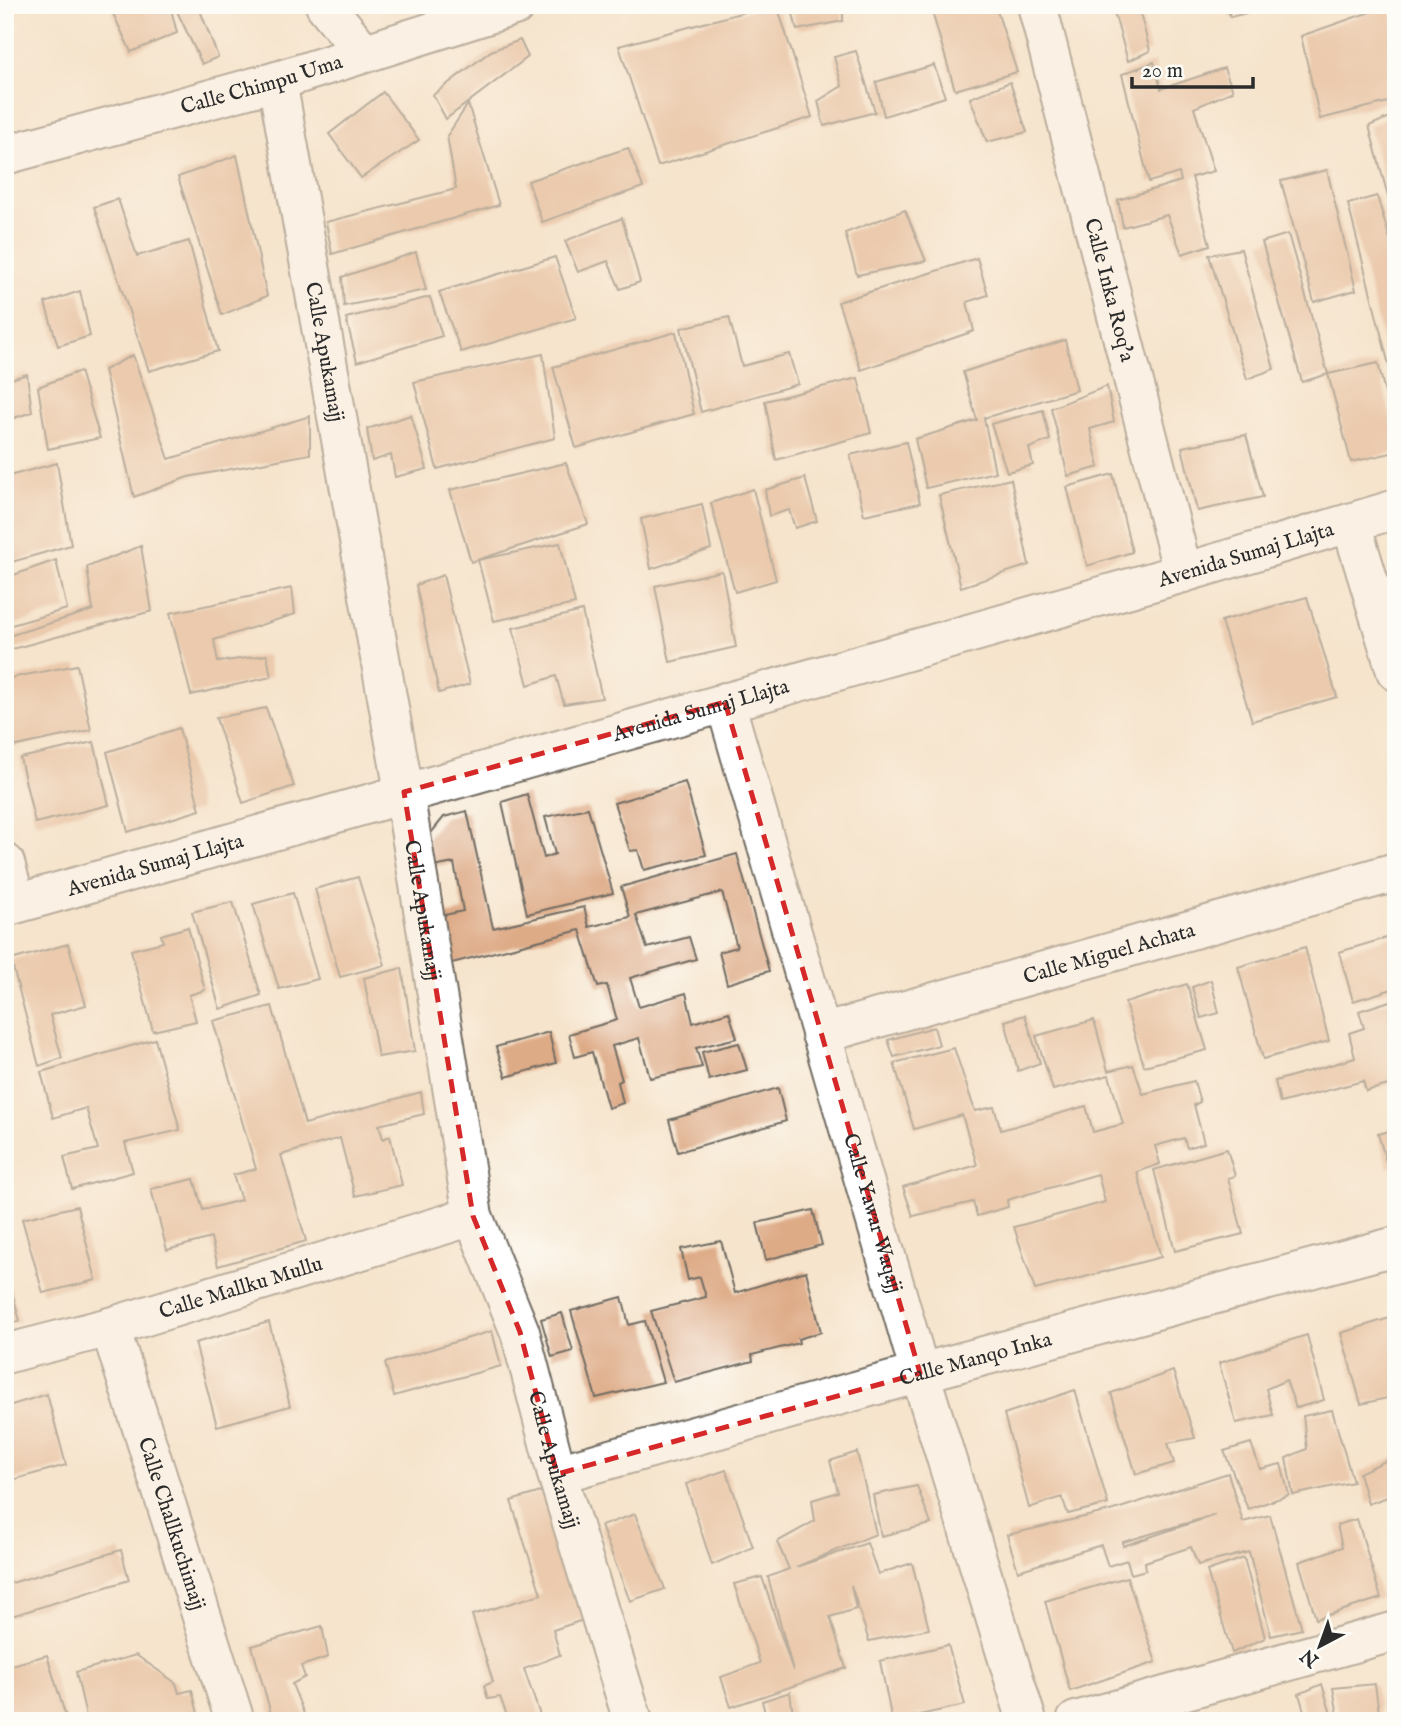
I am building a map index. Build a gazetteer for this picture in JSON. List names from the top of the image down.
{
  "streets": {
    "street": [
      "Calle Chimpu Uma",
      "Calle Inka Roq'a",
      "Calle Apukamajj",
      "Avenida Sumaj Llajta",
      "Calle Miguel Achata",
      "Calle Yawar Waqajj",
      "Calle Mallku Mullu",
      "Calle Manqo Inka",
      "Calle Challkuchimajj"
    ]
  },
  "crossings": [
    ["Calle Chimpu Uma", "Calle Apukamajj"],
    ["Calle Inka Roq'a", "Avenida Sumaj Llajta"],
    ["Calle Apukamajj", "Avenida Sumaj Llajta"],
    ["Calle Apukamajj", "Calle Mallku Mullu"],
    ["Calle Apukamajj", "Calle Manqo Inka"],
    ["Avenida Sumaj Llajta", "Calle Yawar Waqajj"],
    ["Calle Miguel Achata", "Calle Yawar Waqajj"],
    ["Calle Yawar Waqajj", "Calle Manqo Inka"],
    ["Calle Mallku Mullu", "Calle Challkuchimajj"]
  ],
  "scale_bar": "20 m",
  "north": "bottom left"
}
